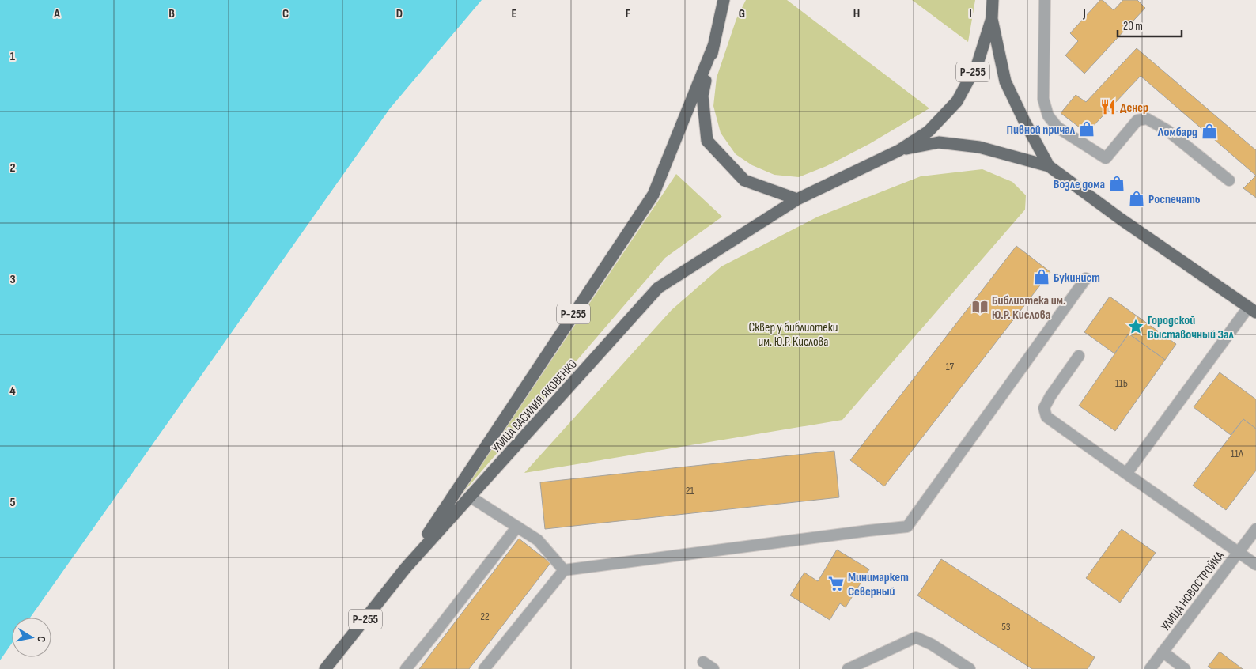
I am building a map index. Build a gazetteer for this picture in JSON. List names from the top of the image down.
{
  "streets": {
    "main road": ["Р-255", "УЛИЦА ВАСИЛИЯ ЯКОВЕНКО"],
    "lane": ["УЛИЦА НОВОСТРОЙКА"]
  },
  "crossings": [
    ["Р-255", "УЛИЦА ВАСИЛИЯ ЯКОВЕНКО"]
  ],
  "parks": ["Сквер у библиотеки им. Ю.Р. Кислова"],
  "places": {
    "restaurant": ["Денер"],
    "shop": [
      "Пивной причал",
      "Ломбард",
      "Возле дома",
      "Роспечать",
      "Букинист"
    ],
    "library": ["Библиотека им. Ю.Р. Кислова"],
    "place": ["Городской Выставочный Зал"],
    "supermarket": ["Минимаркет Северный"]
  },
  "house_numbers": [
    "17",
    "11Б",
    "11А",
    "21",
    "22",
    "53"
  ],
  "scale_bar": "20 m",
  "north": "right",
  "grid": {
    "columns": [
      "A",
      "B",
      "C",
      "D",
      "E",
      "F",
      "G",
      "H",
      "I",
      "J"
    ],
    "rows": [
      "1",
      "2",
      "3",
      "4",
      "5"
    ]
  }
}
